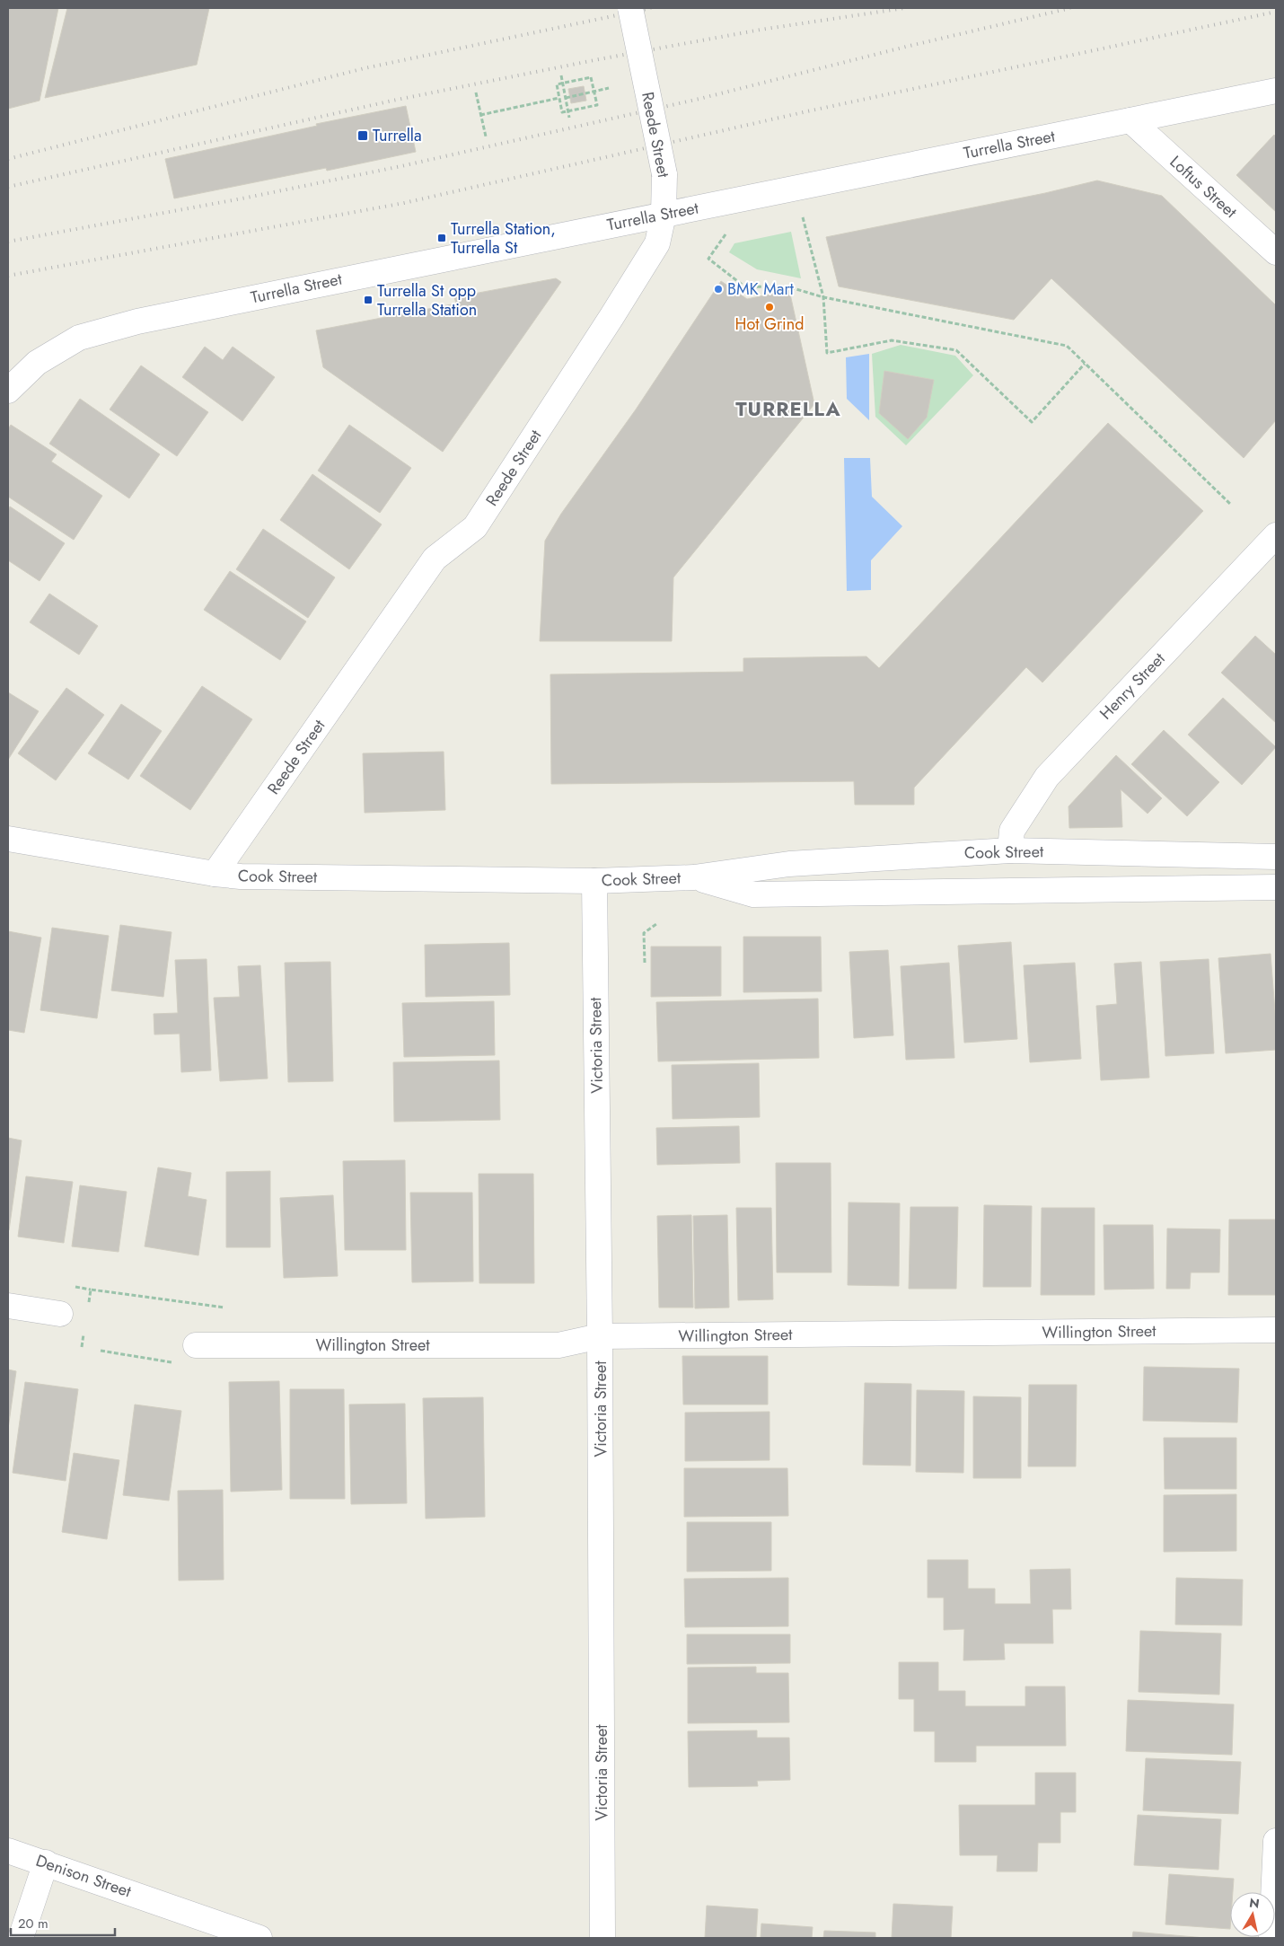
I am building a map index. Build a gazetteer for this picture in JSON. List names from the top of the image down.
{
  "streets": {
    "street": [
      "Reede Street",
      "Turrella Street",
      "Loftus Street",
      "Henry Street",
      "Cook Street",
      "Victoria Street",
      "Willington Street",
      "Denison Street"
    ]
  },
  "crossings": [
    ["Reede Street", "Turrella Street"],
    ["Reede Street", "Cook Street"],
    ["Turrella Street", "Loftus Street"],
    ["Henry Street", "Cook Street"],
    ["Cook Street", "Victoria Street"],
    ["Victoria Street", "Willington Street"]
  ],
  "districts": ["TURRELLA"],
  "places": {
    "transit": ["Turrella", "Turrella Station, Turrella St", "Turrella St opp Turrella Station"],
    "other": ["BMK Mart", "Hot Grind"]
  },
  "scale_bar": "20 m",
  "north": "top"
}
